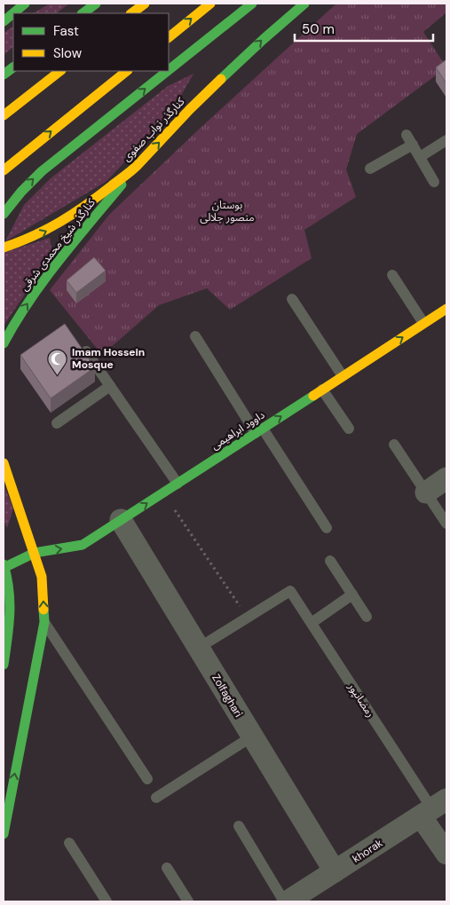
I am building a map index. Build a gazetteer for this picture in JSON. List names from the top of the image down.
{
  "streets": {
    "main road": ["کنارگذر نواب صفوی", "کنارگذر شیخ محمدی شرقی", "داوود ابراهیمی"],
    "street": ["Zolfaghari", "khorak"],
    "lane": ["رمضانپور"]
  },
  "crossings": [
    ["کنارگذر نواب صفوی", "کنارگذر شیخ محمدی شرقی"],
    ["داوود ابراهیمی", "Zolfaghari"],
    ["Zolfaghari", "khorak"],
    ["رمضانپور", "khorak"]
  ],
  "one_way": ["داوود ابراهیمی"],
  "parks": ["بوستان منصور جلالی"],
  "places": {
    "mosque": ["Imam Hossein Mosque"]
  },
  "legend": ["Fast", "Slow"],
  "scale_bar": "50 m"
}
